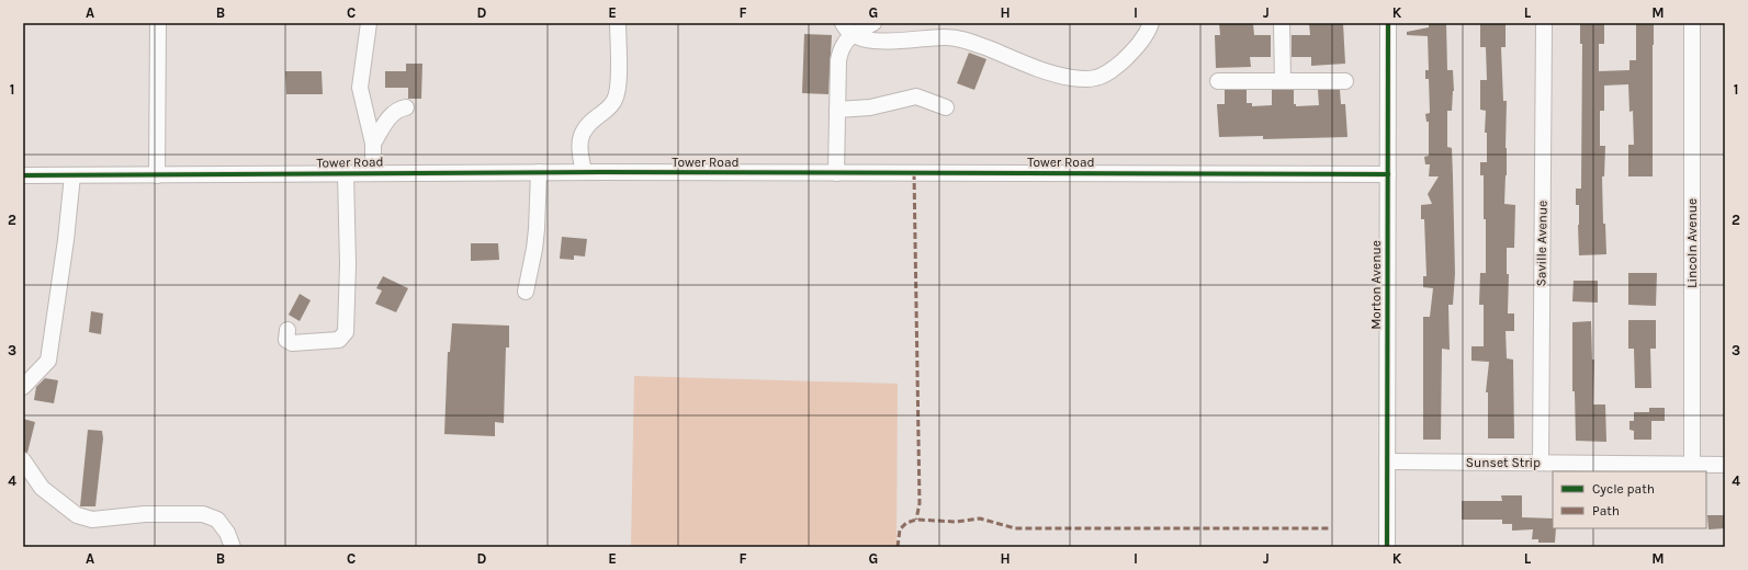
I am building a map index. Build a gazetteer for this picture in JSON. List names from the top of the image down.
{
  "streets": {
    "street": [
      "Tower Road",
      "Saville Avenue",
      "Lincoln Avenue",
      "Morton Avenue",
      "Sunset Strip"
    ]
  },
  "crossings": [
    ["Tower Road", "Morton Avenue"],
    ["Saville Avenue", "Sunset Strip"],
    ["Lincoln Avenue", "Sunset Strip"],
    ["Morton Avenue", "Sunset Strip"]
  ],
  "legend": ["Cycle path", "Path"],
  "grid": {
    "columns": [
      "A",
      "B",
      "C",
      "D",
      "E",
      "F",
      "G",
      "H",
      "I",
      "J",
      "K",
      "L",
      "M"
    ],
    "rows": [
      "1",
      "2",
      "3",
      "4"
    ]
  }
}
